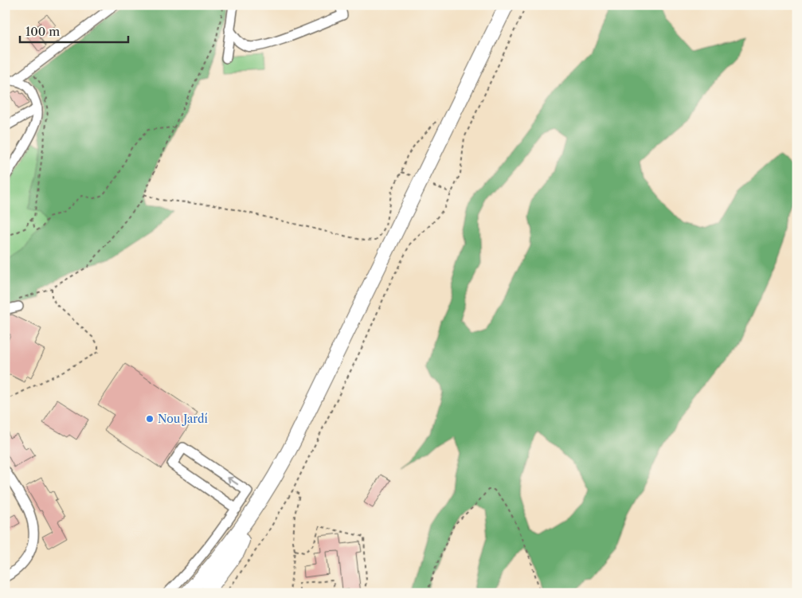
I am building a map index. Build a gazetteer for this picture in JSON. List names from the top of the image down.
{
  "places": ["Nou Jardí"],
  "scale_bar": "100 m"
}
